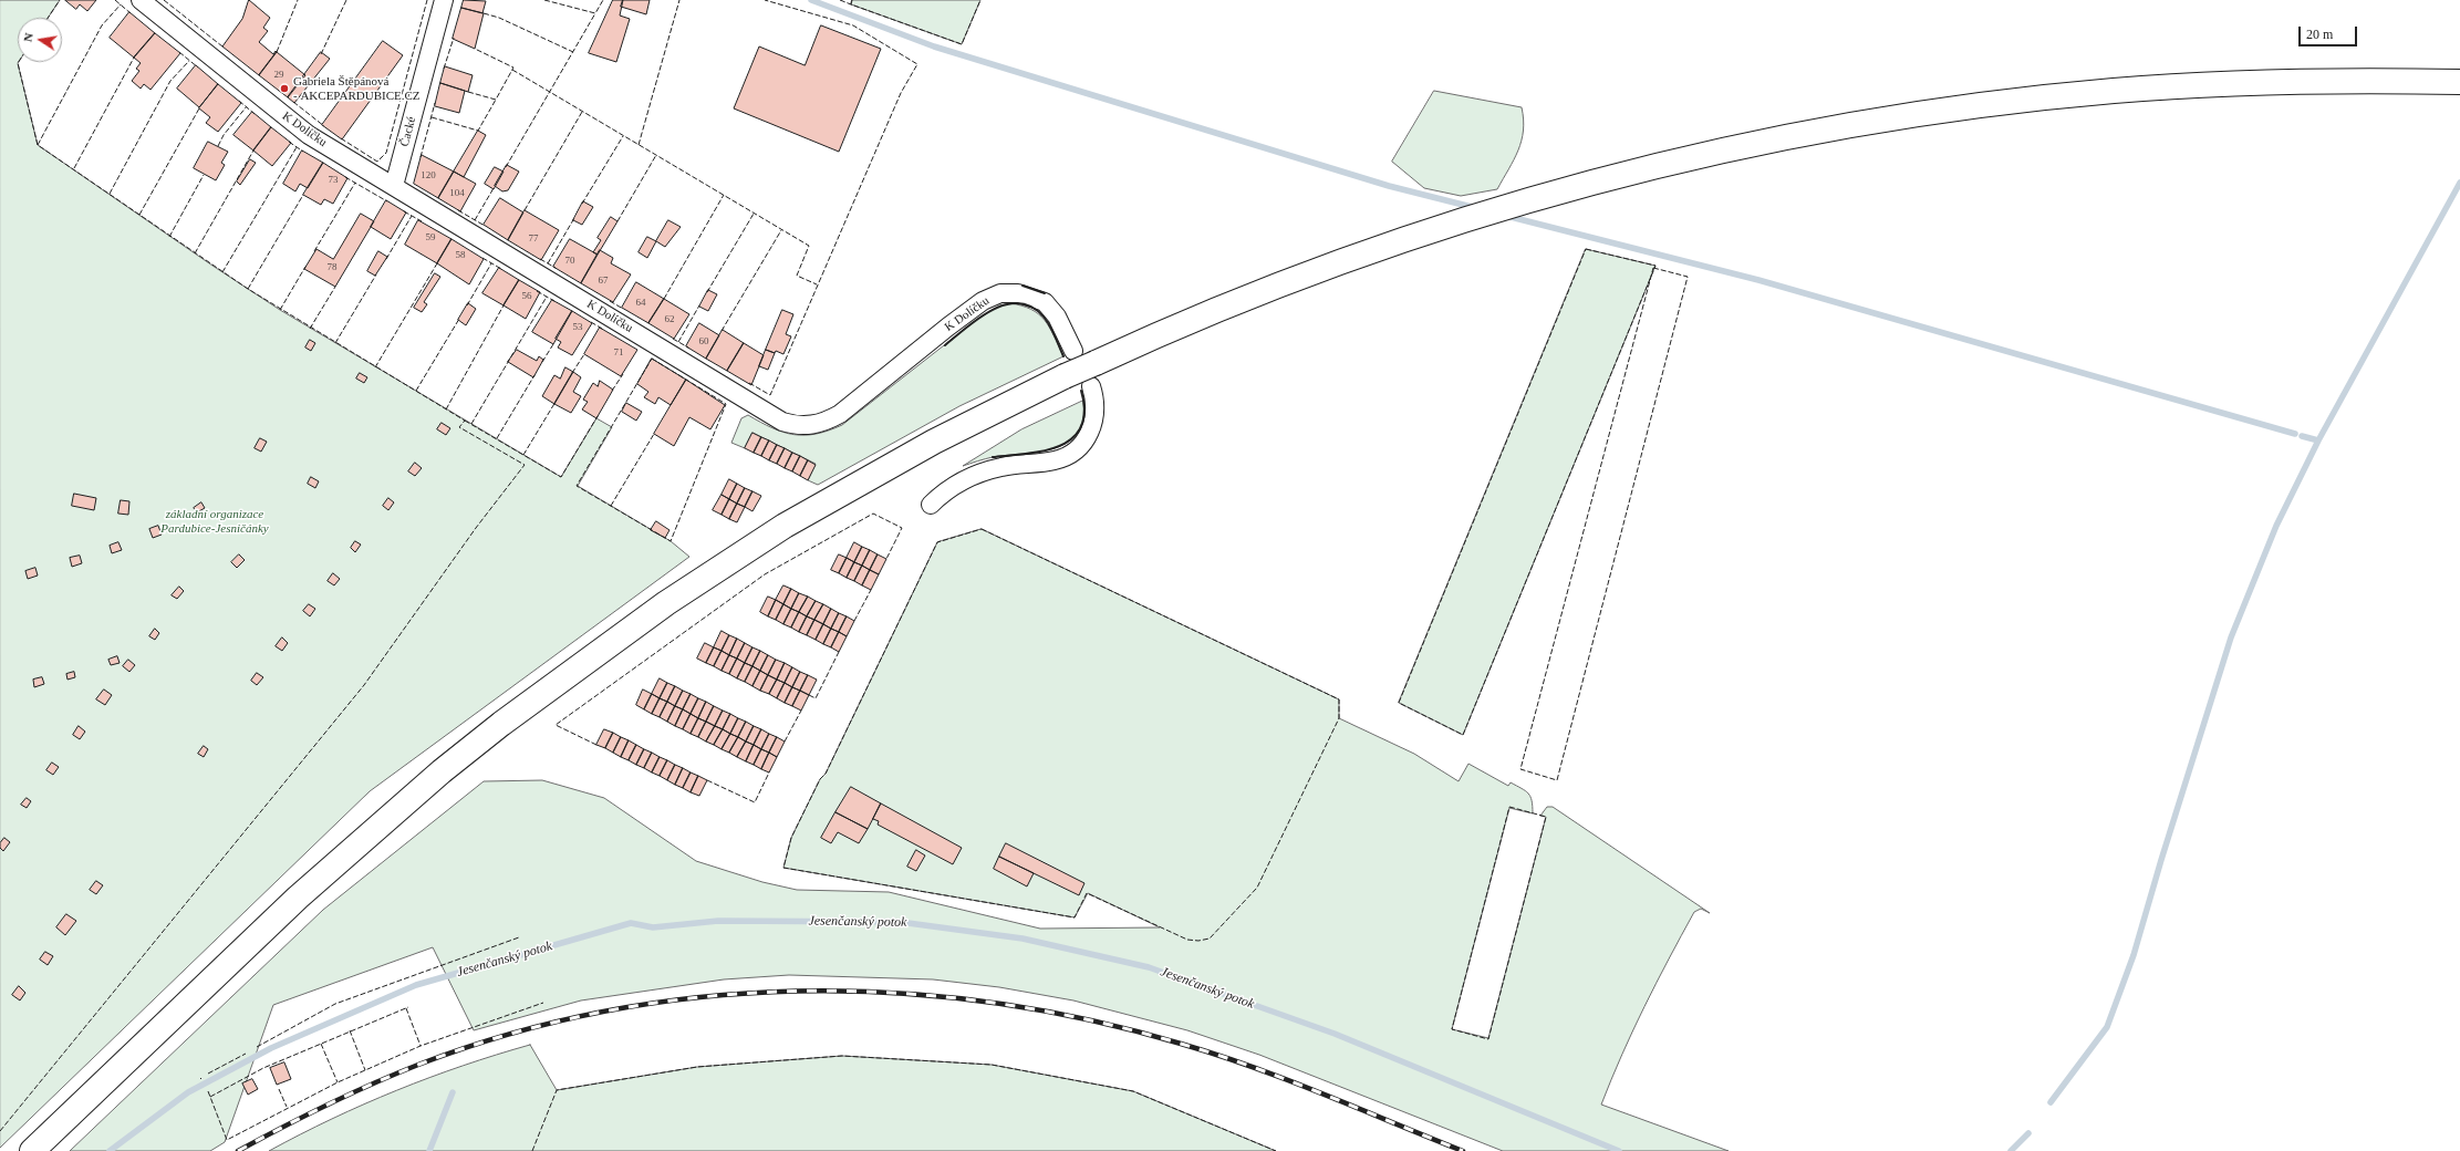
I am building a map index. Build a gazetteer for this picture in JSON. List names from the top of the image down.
{
  "streets": {
    "street": ["K Dolíčku", "Čacké"]
  },
  "crossings": [
    ["K Dolíčku", "Čacké"]
  ],
  "water": ["Jesenčanský potok"],
  "parks": ["základní organizace Pardubice-Jesničánky"],
  "places": ["Gabriela Štěpánová - AKCEPARDUBICE.CZ"],
  "house_numbers": [
    "29",
    "120",
    "73",
    "104",
    "59",
    "77",
    "58",
    "70",
    "78",
    "67",
    "56",
    "64",
    "62",
    "53",
    "60",
    "71"
  ],
  "scale_bar": "20 m",
  "north": "left"
}
